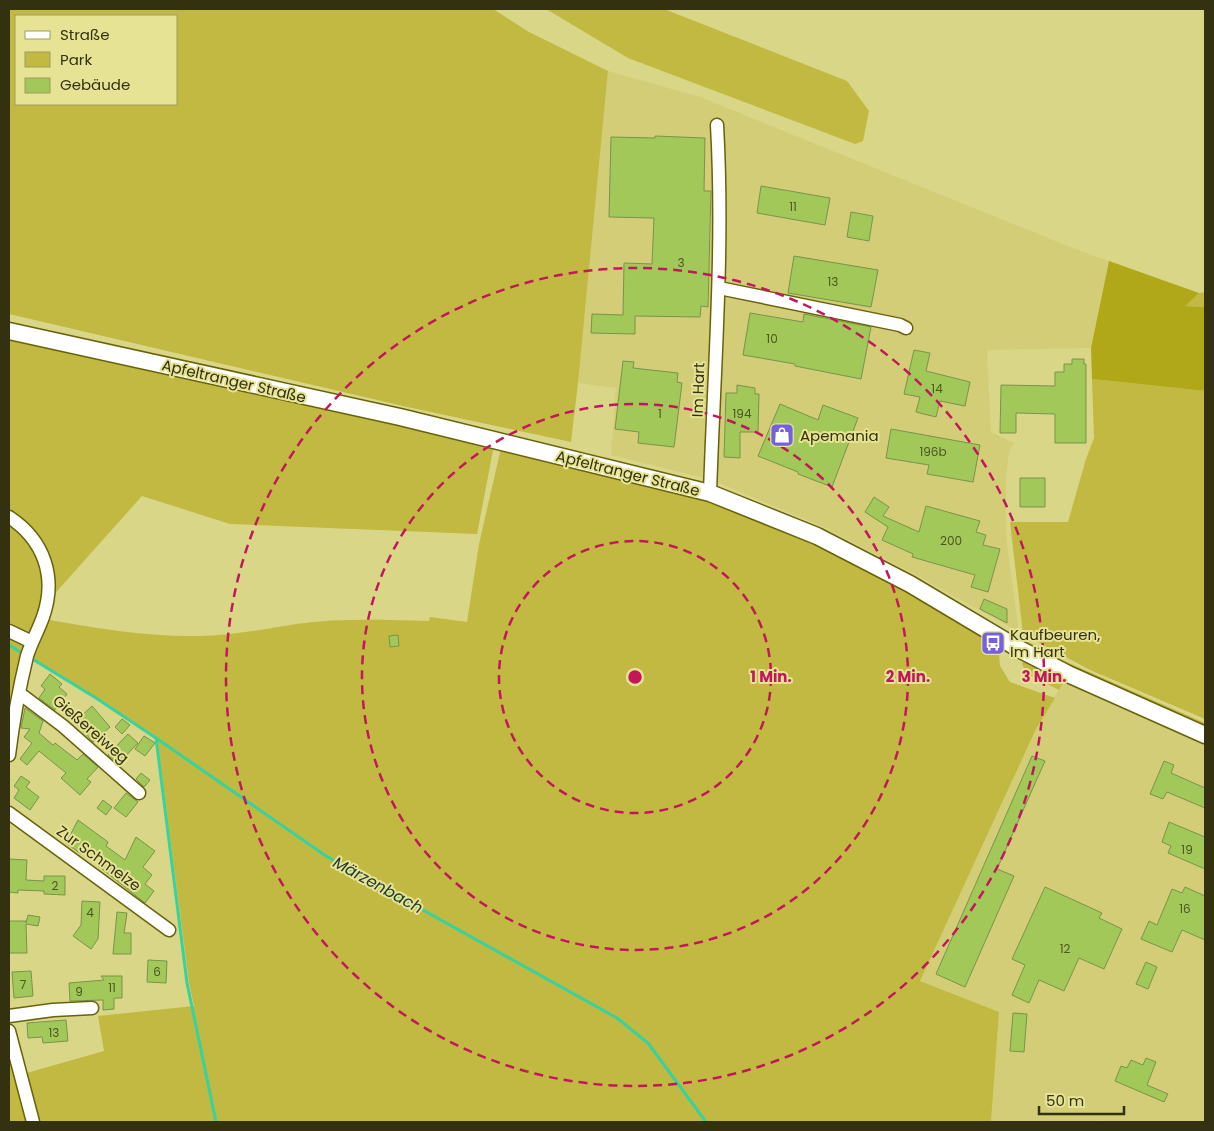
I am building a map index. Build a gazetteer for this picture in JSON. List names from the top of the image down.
{
  "streets": {
    "street": [
      "Apfeltranger Straße",
      "Im Hart",
      "Gießereiweg",
      "Zur Schmelze"
    ]
  },
  "crossings": [
    ["Apfeltranger Straße", "Im Hart"]
  ],
  "water": ["Märzenbach"],
  "places": {
    "shop": ["Apemania"],
    "bus stop": ["Kaufbeuren, Im Hart"]
  },
  "house_numbers": [
    "11",
    "3",
    "13",
    "10",
    "14",
    "1",
    "194",
    "196b",
    "200",
    "19",
    "2",
    "16",
    "4",
    "12",
    "6",
    "7",
    "11",
    "9",
    "13"
  ],
  "legend": ["Straße", "Park", "Gebäude"],
  "scale_bar": "50 m",
  "rings": ["1 Min.", "2 Min.", "3 Min."]
}
